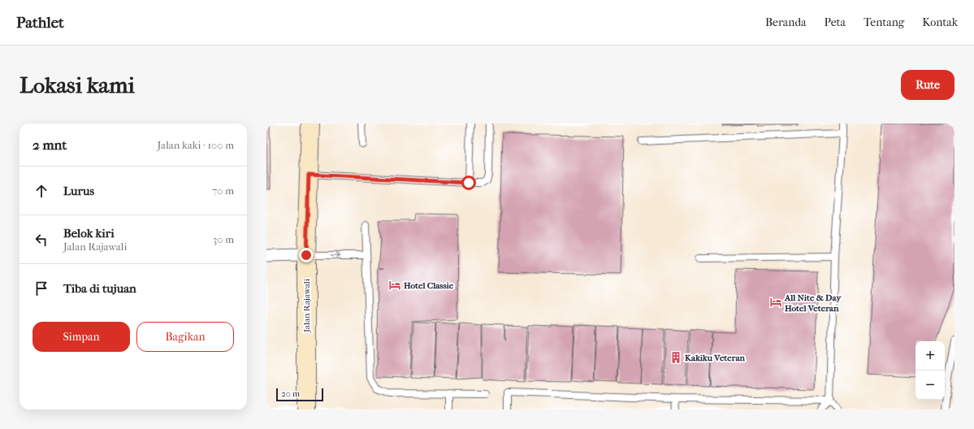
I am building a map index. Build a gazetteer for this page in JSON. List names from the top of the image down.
{
  "streets": {
    "street": ["Jalan Rajawali"]
  },
  "places": {
    "hotel": ["Hotel Classie", "All Nite & Day Hotel Veteran"],
    "building": ["Kakiku Veteran"]
  },
  "scale_bar": "20 m",
  "page": {
    "header": "Pathlet",
    "nav": [
      "Beranda",
      "Peta",
      "Tentang",
      "Kontak"
    ],
    "buttons": [
      "Rute",
      ["Simpan", "Bagikan"]
    ],
    "title": "Lokasi kami",
    "heading": ["2 mnt", "Jalan kaki · 100 m"],
    "list": [
      ["Lurus", "70 m"],
      ["Belok kiri", "Jalan Rajawali", "30 m"],
      "Tiba di tujuan"
    ],
    "map_buttons": ["+", "−"],
    "scale": "20 m"
  }
}
